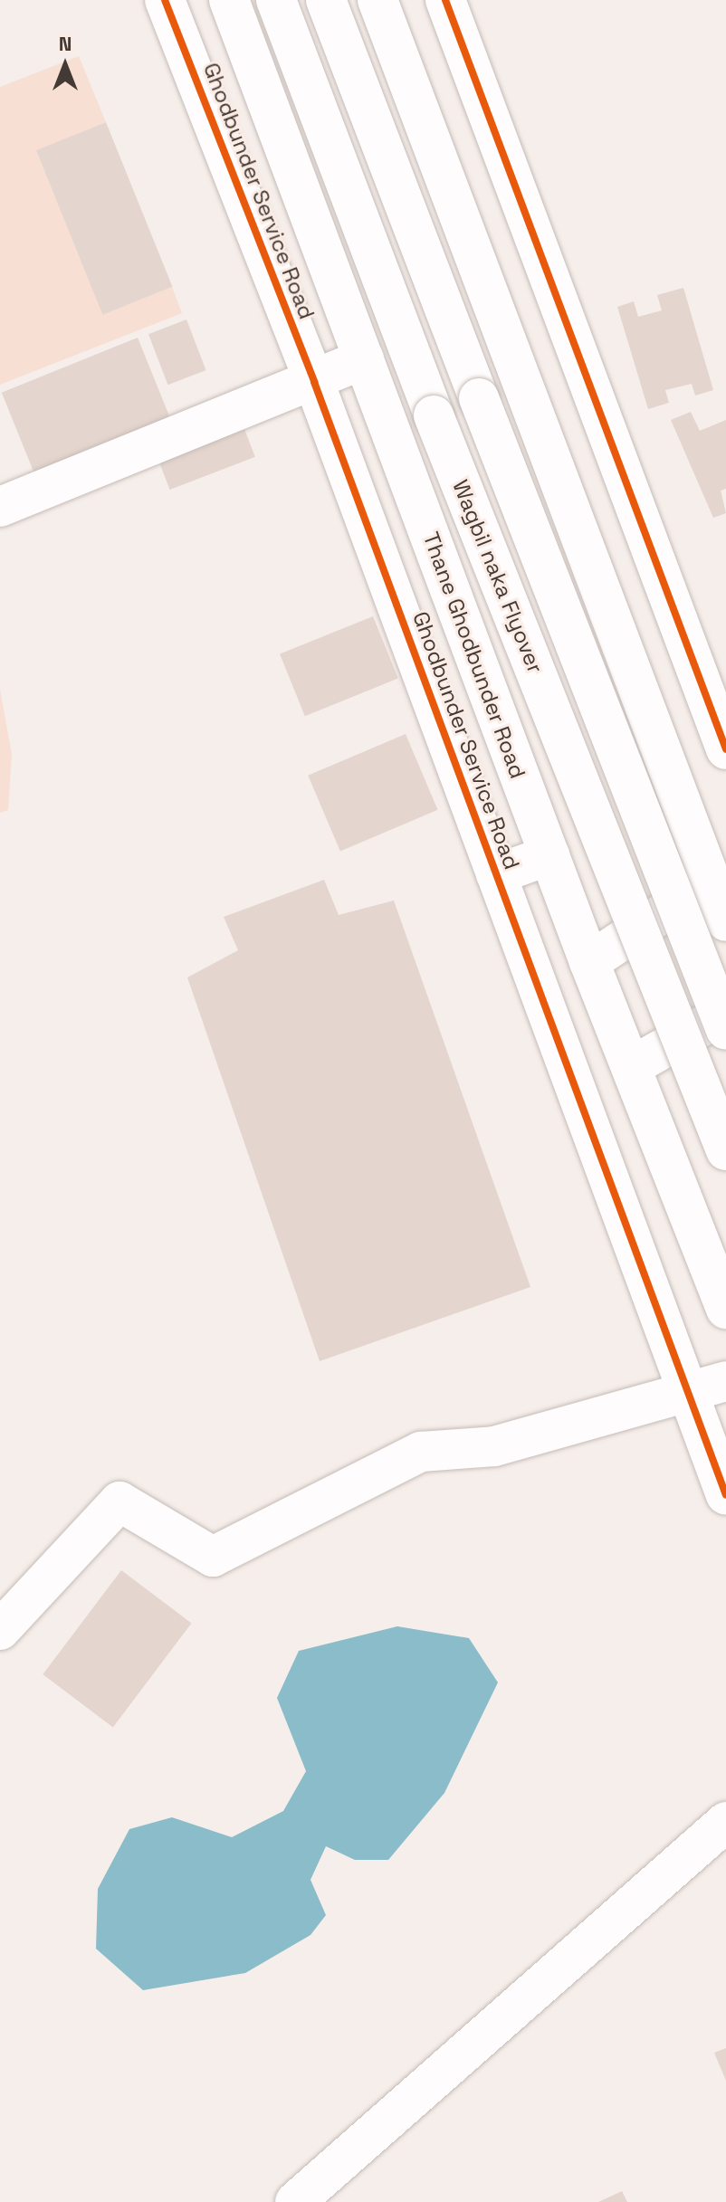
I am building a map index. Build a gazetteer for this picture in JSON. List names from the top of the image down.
{
  "streets": {
    "main road": ["Ghodbunder Service Road", "Wagbil naka Flyover", "Thane Ghodbunder Road"]
  },
  "north": "top"
}
